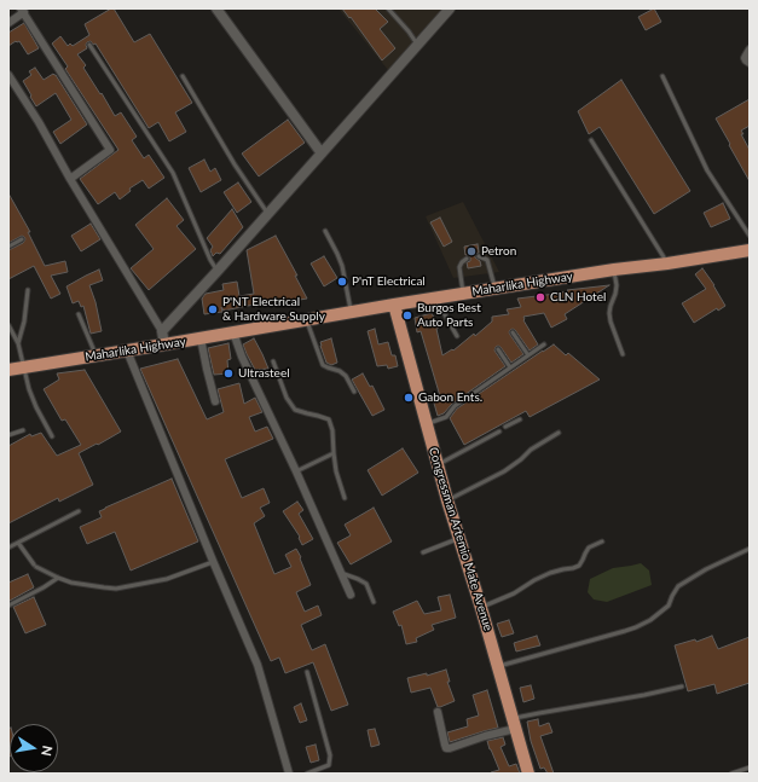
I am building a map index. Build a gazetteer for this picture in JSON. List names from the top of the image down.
{
  "streets": {
    "main road": ["Maharlika Highway", "Congressman Artemio Mate Avenue"]
  },
  "crossings": [
    ["Maharlika Highway", "Congressman Artemio Mate Avenue"]
  ],
  "places": [
    "Petron",
    "P'nT Electrical",
    "CLN Hotel",
    "P'NT Electrical & Hardware Supply",
    "Burgos Best Auto Parts",
    "Ultrasteel",
    "Gabon Ents."
  ],
  "north": "right"
}
